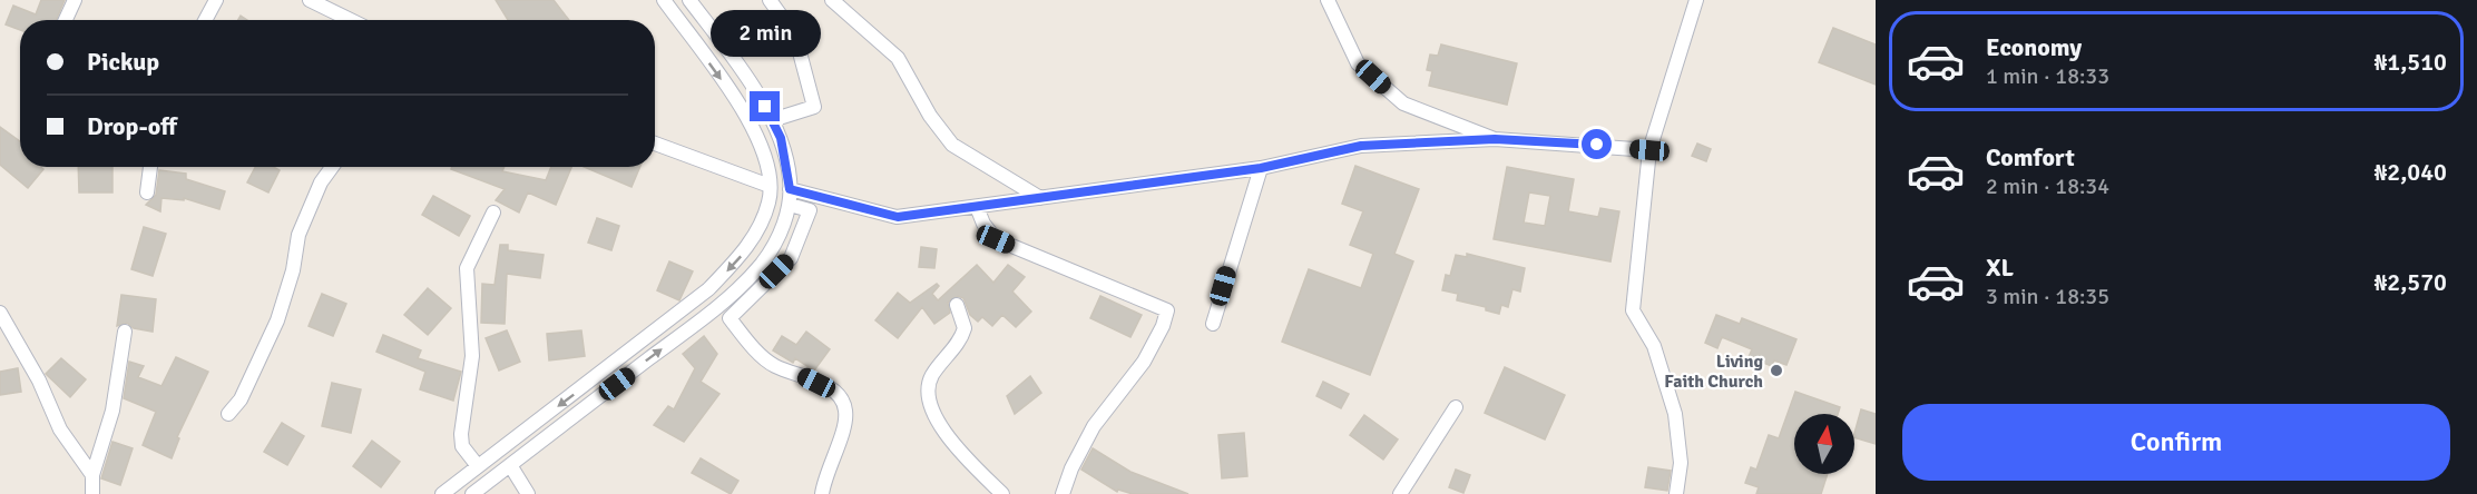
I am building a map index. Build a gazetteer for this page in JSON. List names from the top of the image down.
{
  "places": ["Living Faith Church"],
  "north": "top",
  "page": {
    "bubble": "2 min",
    "list": [
      {
        "name": "Economy",
        "note": "1 min · 18:33",
        "value": "₦1,510"
      },
      {
        "name": "Comfort",
        "note": "2 min · 18:34",
        "value": "₦2,040"
      },
      {
        "name": "XL",
        "note": "3 min · 18:35",
        "value": "₦2,570"
      }
    ],
    "banner": ["Pickup", "Drop-off"],
    "buttons": "Confirm"
  }
}
